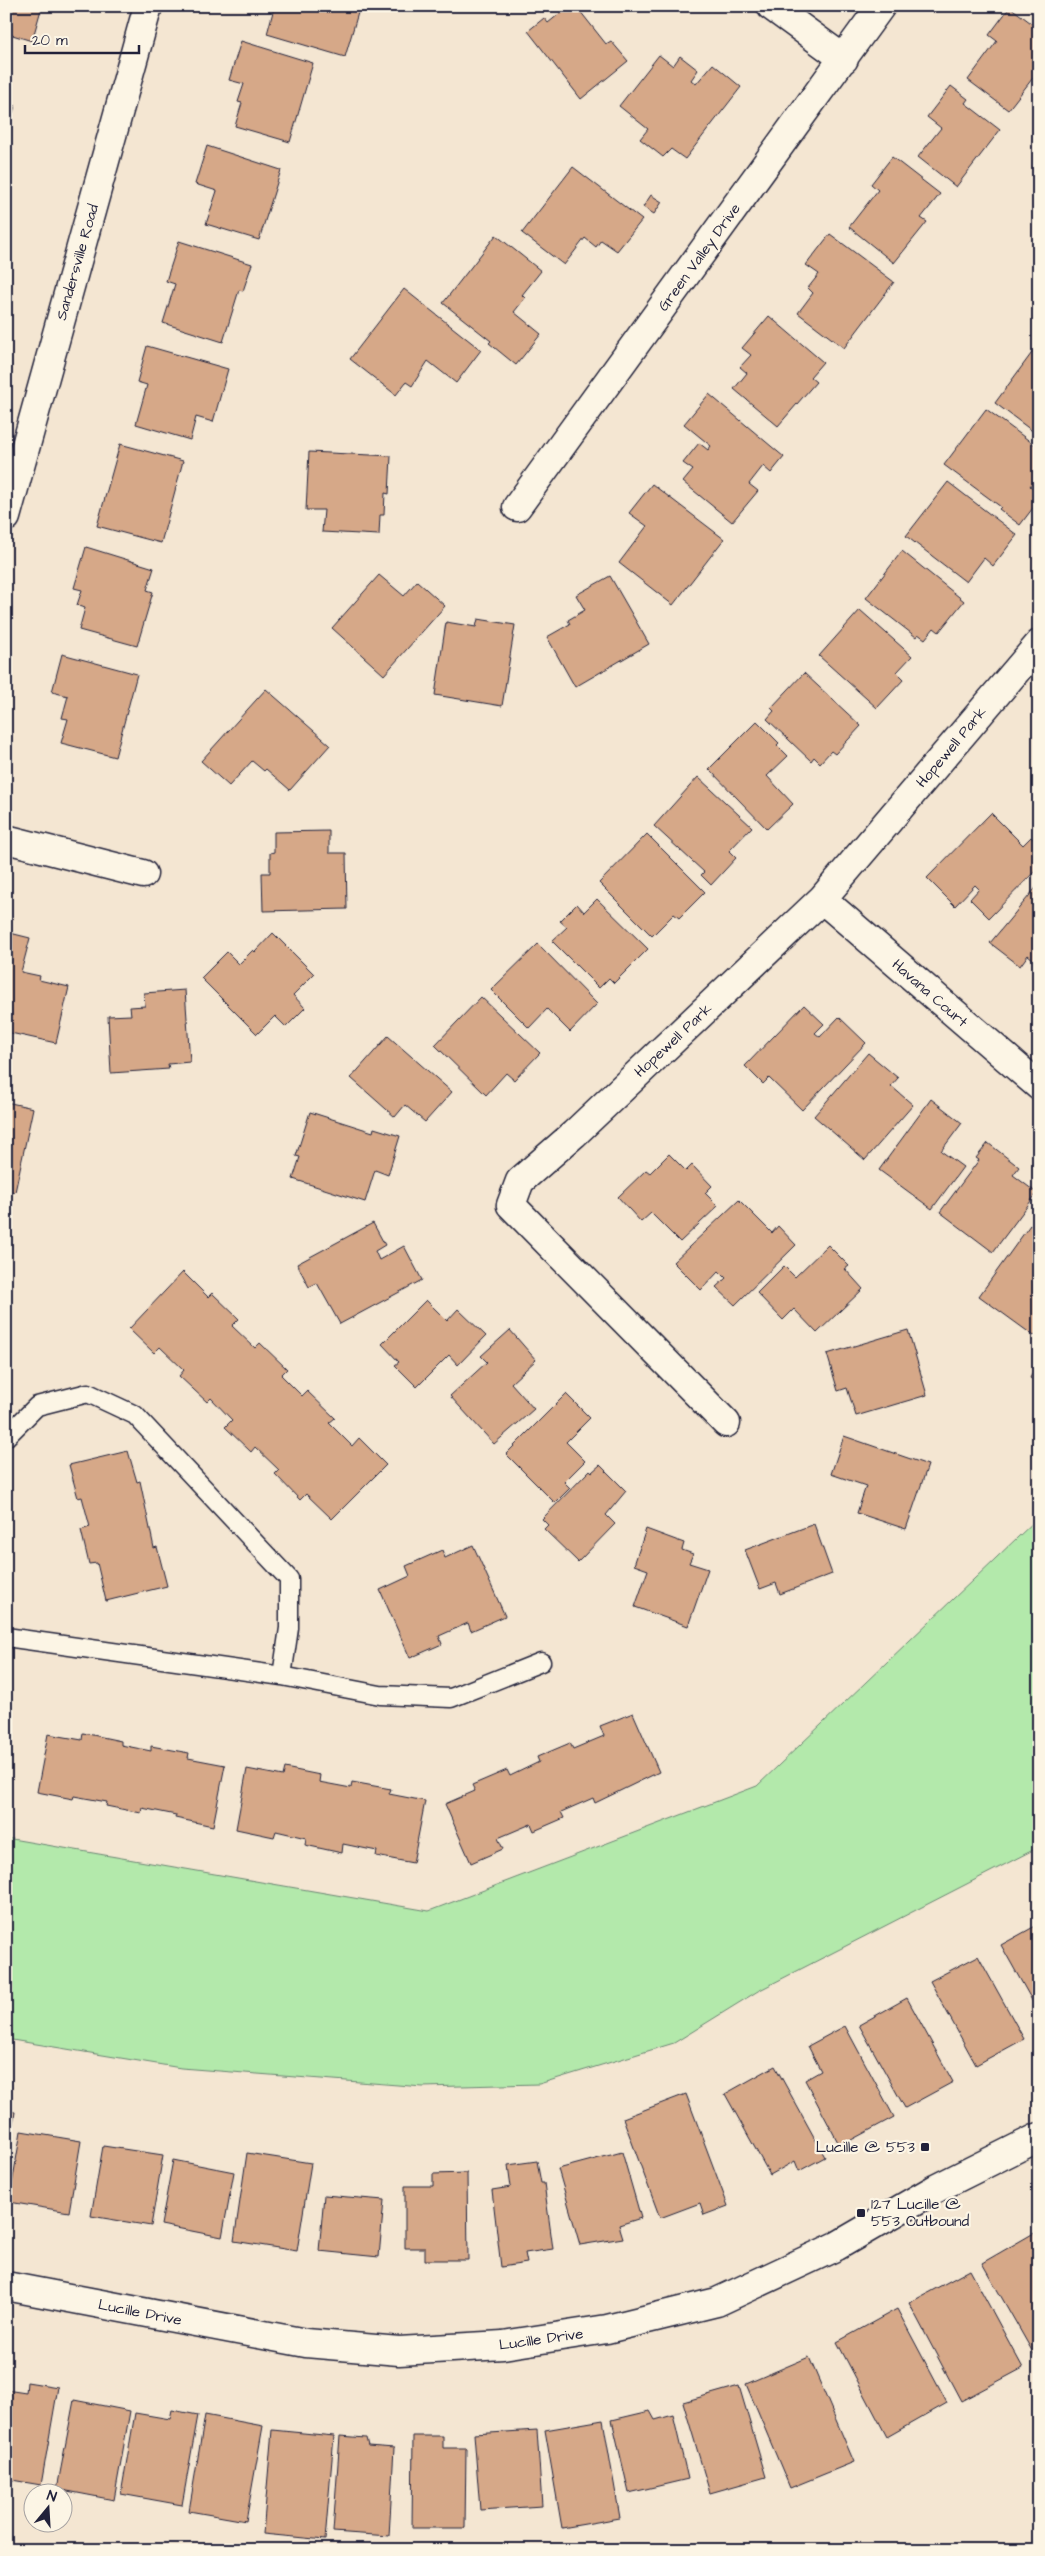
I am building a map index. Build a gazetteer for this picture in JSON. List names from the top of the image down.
{
  "streets": {
    "street": [
      "Green Valley Drive",
      "Sandersville Road",
      "Hopewell Park",
      "Havana Court",
      "Lucille Drive"
    ]
  },
  "crossings": [
    ["Hopewell Park", "Havana Court"]
  ],
  "places": {
    "transit": ["Lucille @ 553", "127 Lucille @ 553 Outbound"]
  },
  "scale_bar": "20 m",
  "north": "top"
}
